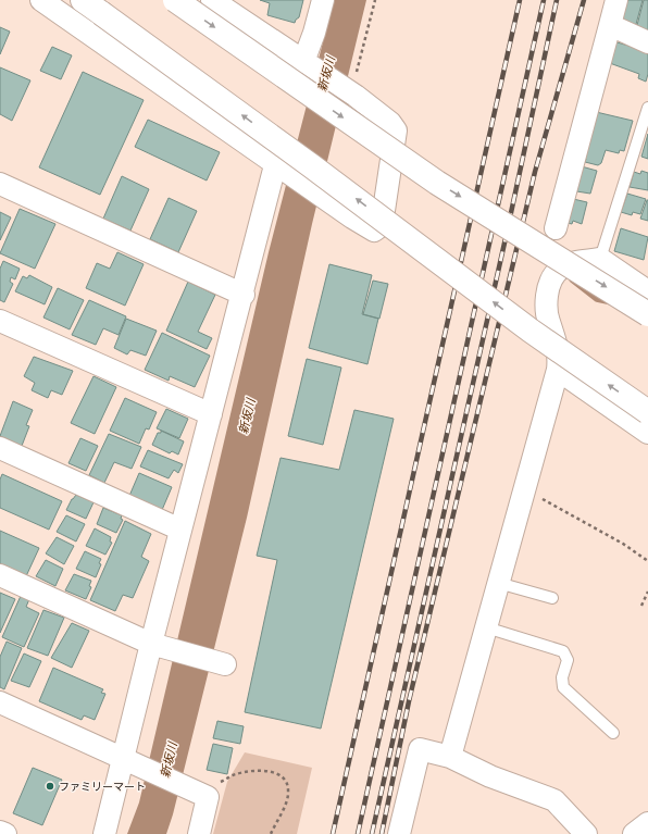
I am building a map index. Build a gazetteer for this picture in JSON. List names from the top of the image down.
{
  "water": ["新坂川"],
  "places": ["ファミリーマート"]
}
